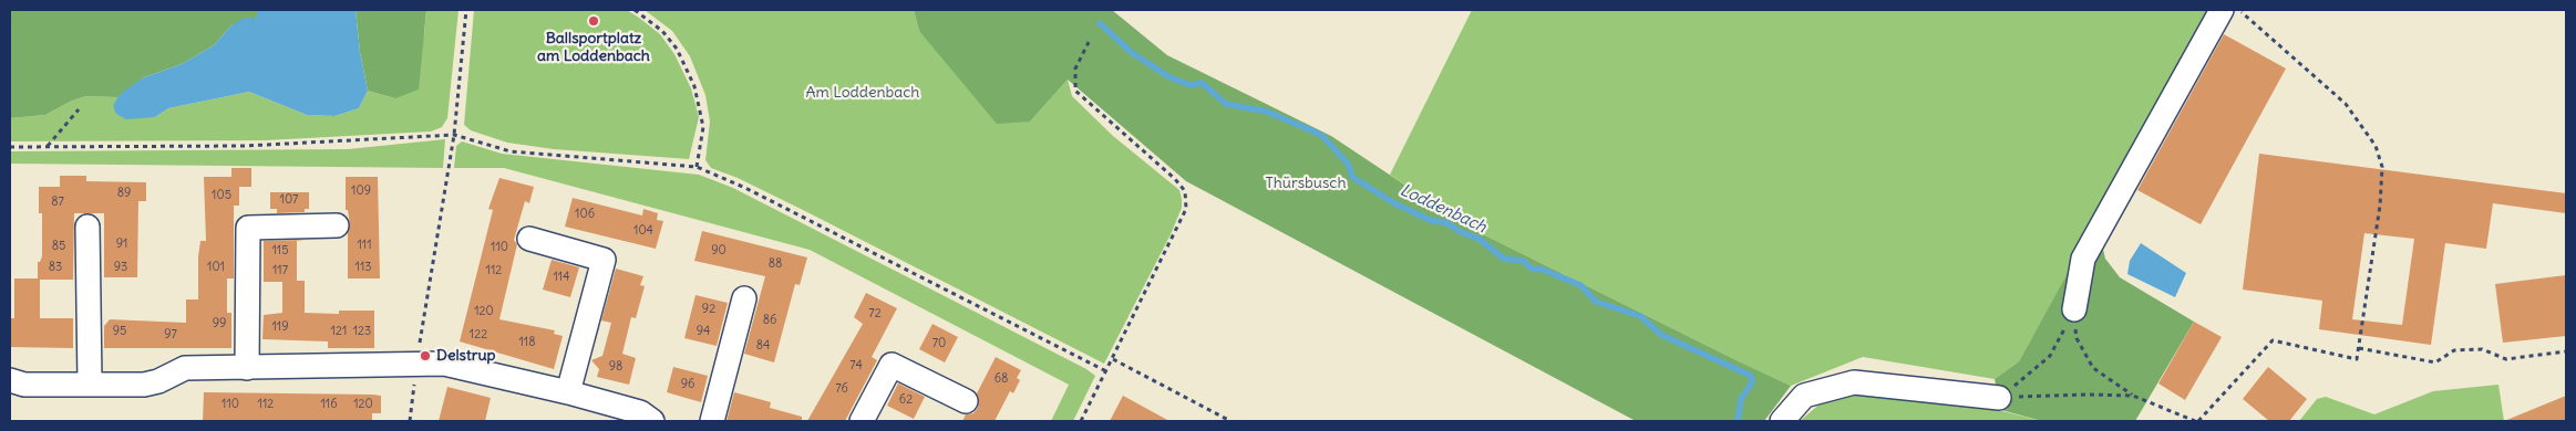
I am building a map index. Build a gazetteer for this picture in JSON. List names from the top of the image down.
{
  "water": ["Loddenbach"],
  "parks": ["Am Loddenbach", "Thürsbusch"],
  "places": ["Ballsportplatz am Loddenbach", "Delstrup"],
  "house_numbers": [
    "109",
    "89",
    "105",
    "107",
    "87",
    "106",
    "104",
    "91",
    "111",
    "85",
    "110",
    "115",
    "90",
    "88",
    "83",
    "93",
    "101",
    "113",
    "117",
    "112",
    "114",
    "92",
    "120",
    "72",
    "86",
    "99",
    "119",
    "95",
    "121",
    "123",
    "94",
    "97",
    "122",
    "118",
    "70",
    "84",
    "74",
    "98",
    "68",
    "96",
    "76",
    "62",
    "110",
    "112",
    "116",
    "120"
  ]
}
